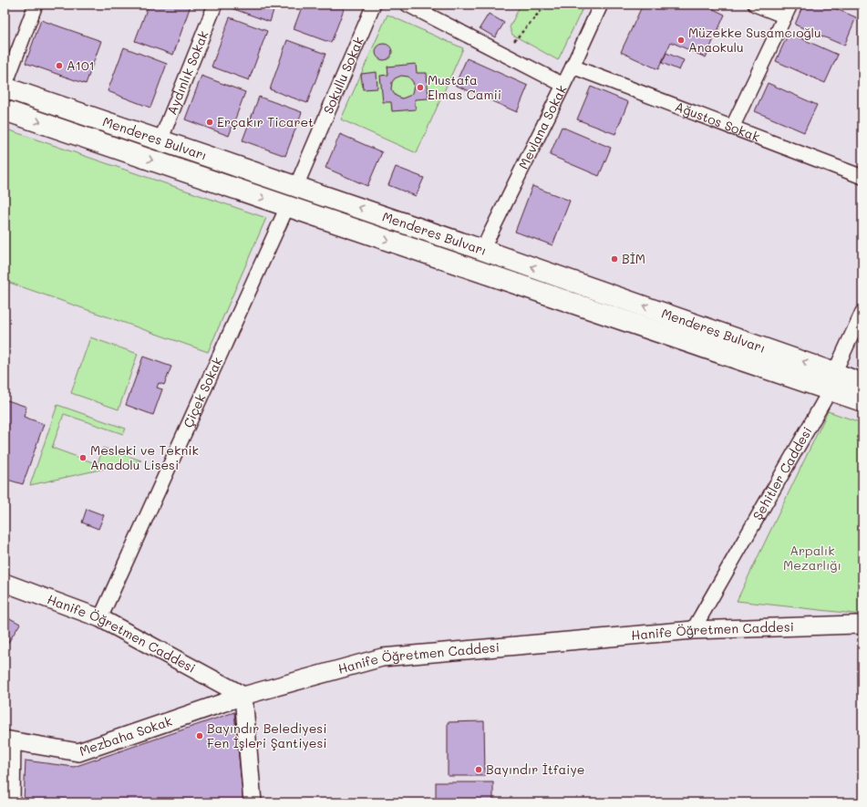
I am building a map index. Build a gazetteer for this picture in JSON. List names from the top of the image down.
{
  "streets": {
    "main road": ["Menderes Bulvarı"],
    "street": [
      "Aydınlık Sokak",
      "Sokullu Sokak",
      "Ağustos Sokak",
      "Mevlana Sokak",
      "Çiçek Sokak",
      "Şehitler Caddesi",
      "Hanife Öğretmen Caddesi",
      "Mezbaha Sokak"
    ]
  },
  "crossings": [
    ["Aydınlık Sokak", "Menderes Bulvarı"],
    ["Sokullu Sokak", "Menderes Bulvarı"],
    ["Ağustos Sokak", "Mevlana Sokak"],
    ["Mevlana Sokak", "Menderes Bulvarı"],
    ["Menderes Bulvarı", "Çiçek Sokak"],
    ["Menderes Bulvarı", "Şehitler Caddesi"],
    ["Çiçek Sokak", "Hanife Öğretmen Caddesi"],
    ["Şehitler Caddesi", "Hanife Öğretmen Caddesi"],
    ["Hanife Öğretmen Caddesi", "Mezbaha Sokak"]
  ],
  "parks": ["Arpalık Mezarlığı"],
  "places": [
    "Müzekke Susamcıoğlu Anaokulu",
    "A101",
    "Mustafa Elmas Camii",
    "Erçakır Ticaret",
    "BİM",
    "Mesleki ve Teknik Anadolu Lisesi",
    "Bayındır Belediyesi Fen İşleri Şantiyesi",
    "Bayındır İtfaiye"
  ]
}
